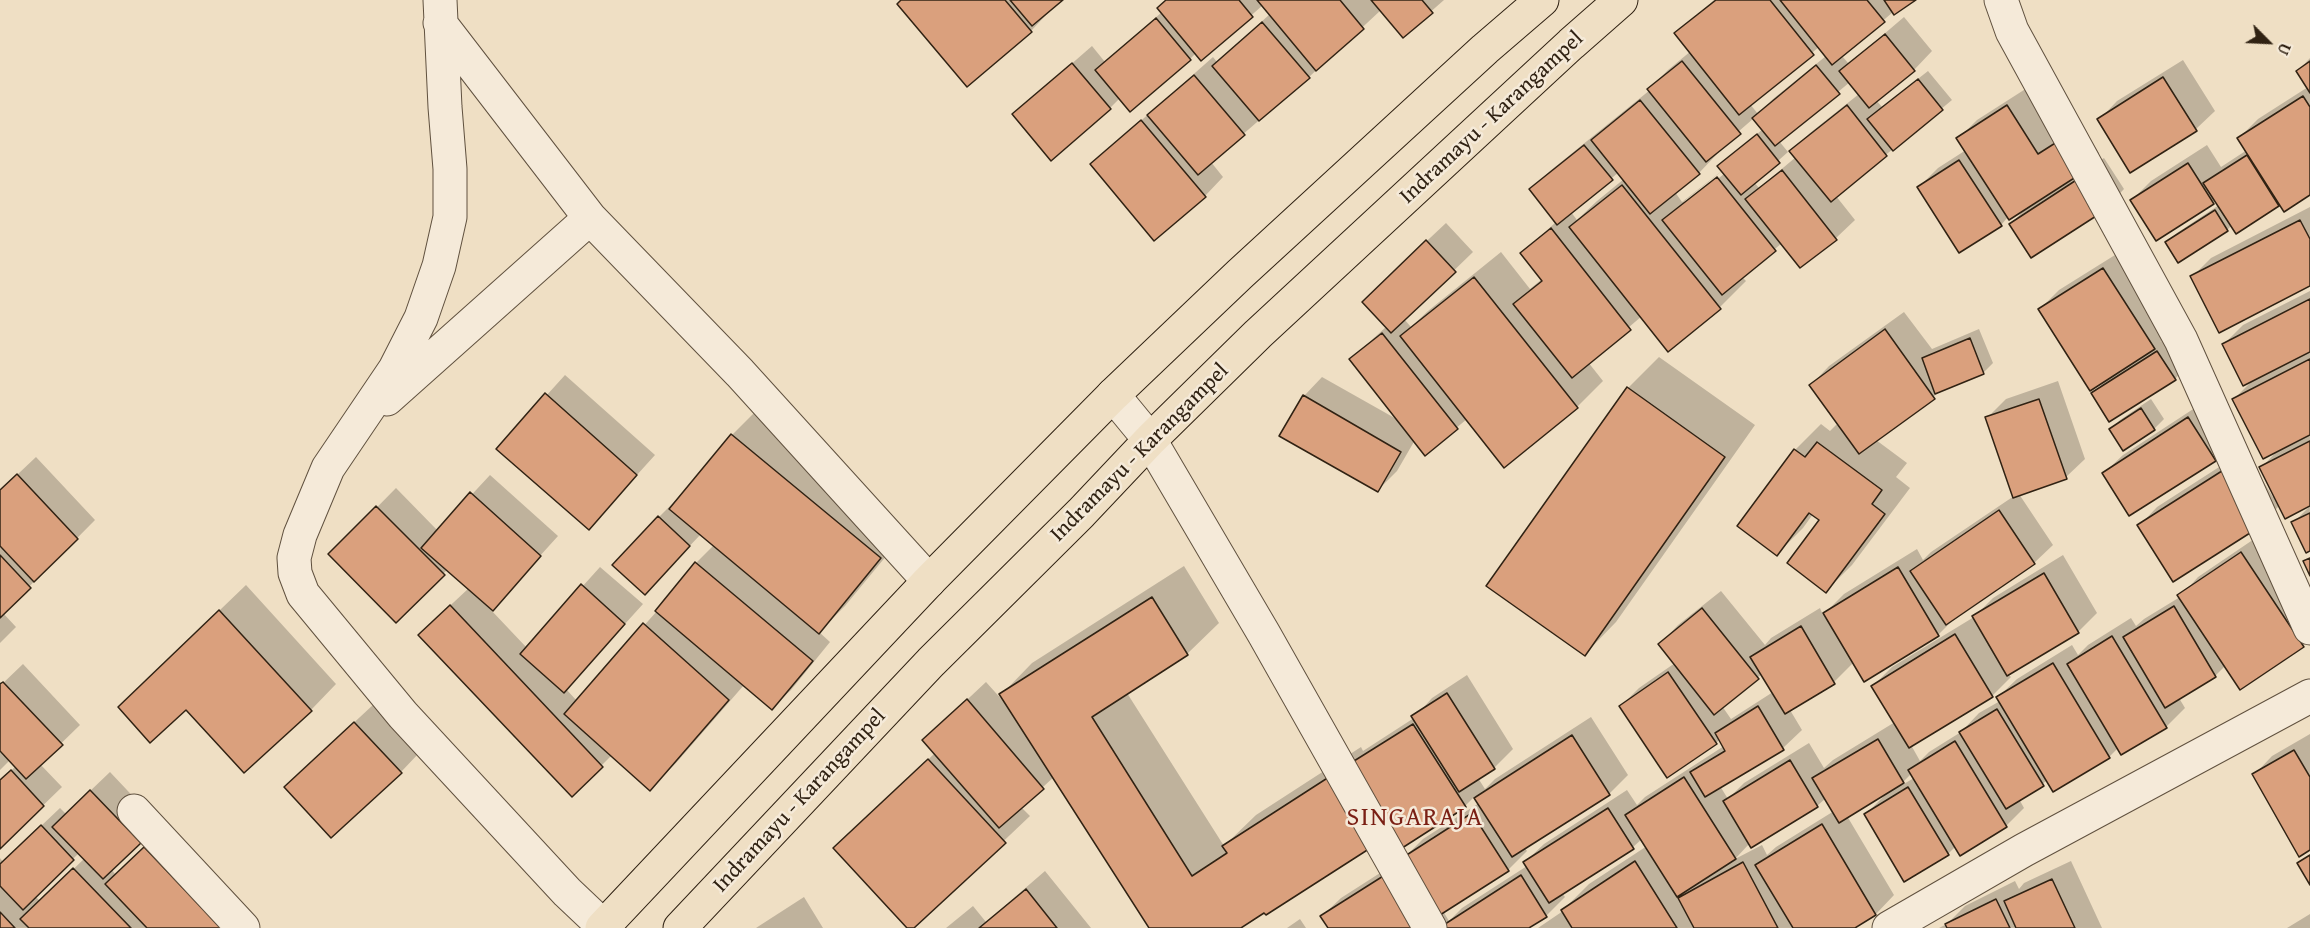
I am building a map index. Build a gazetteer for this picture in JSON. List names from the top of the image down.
{
  "streets": {
    "main road": ["Indramayu - Karangampel"]
  },
  "districts": ["SINGARAJA"],
  "north": "bottom right"
}
